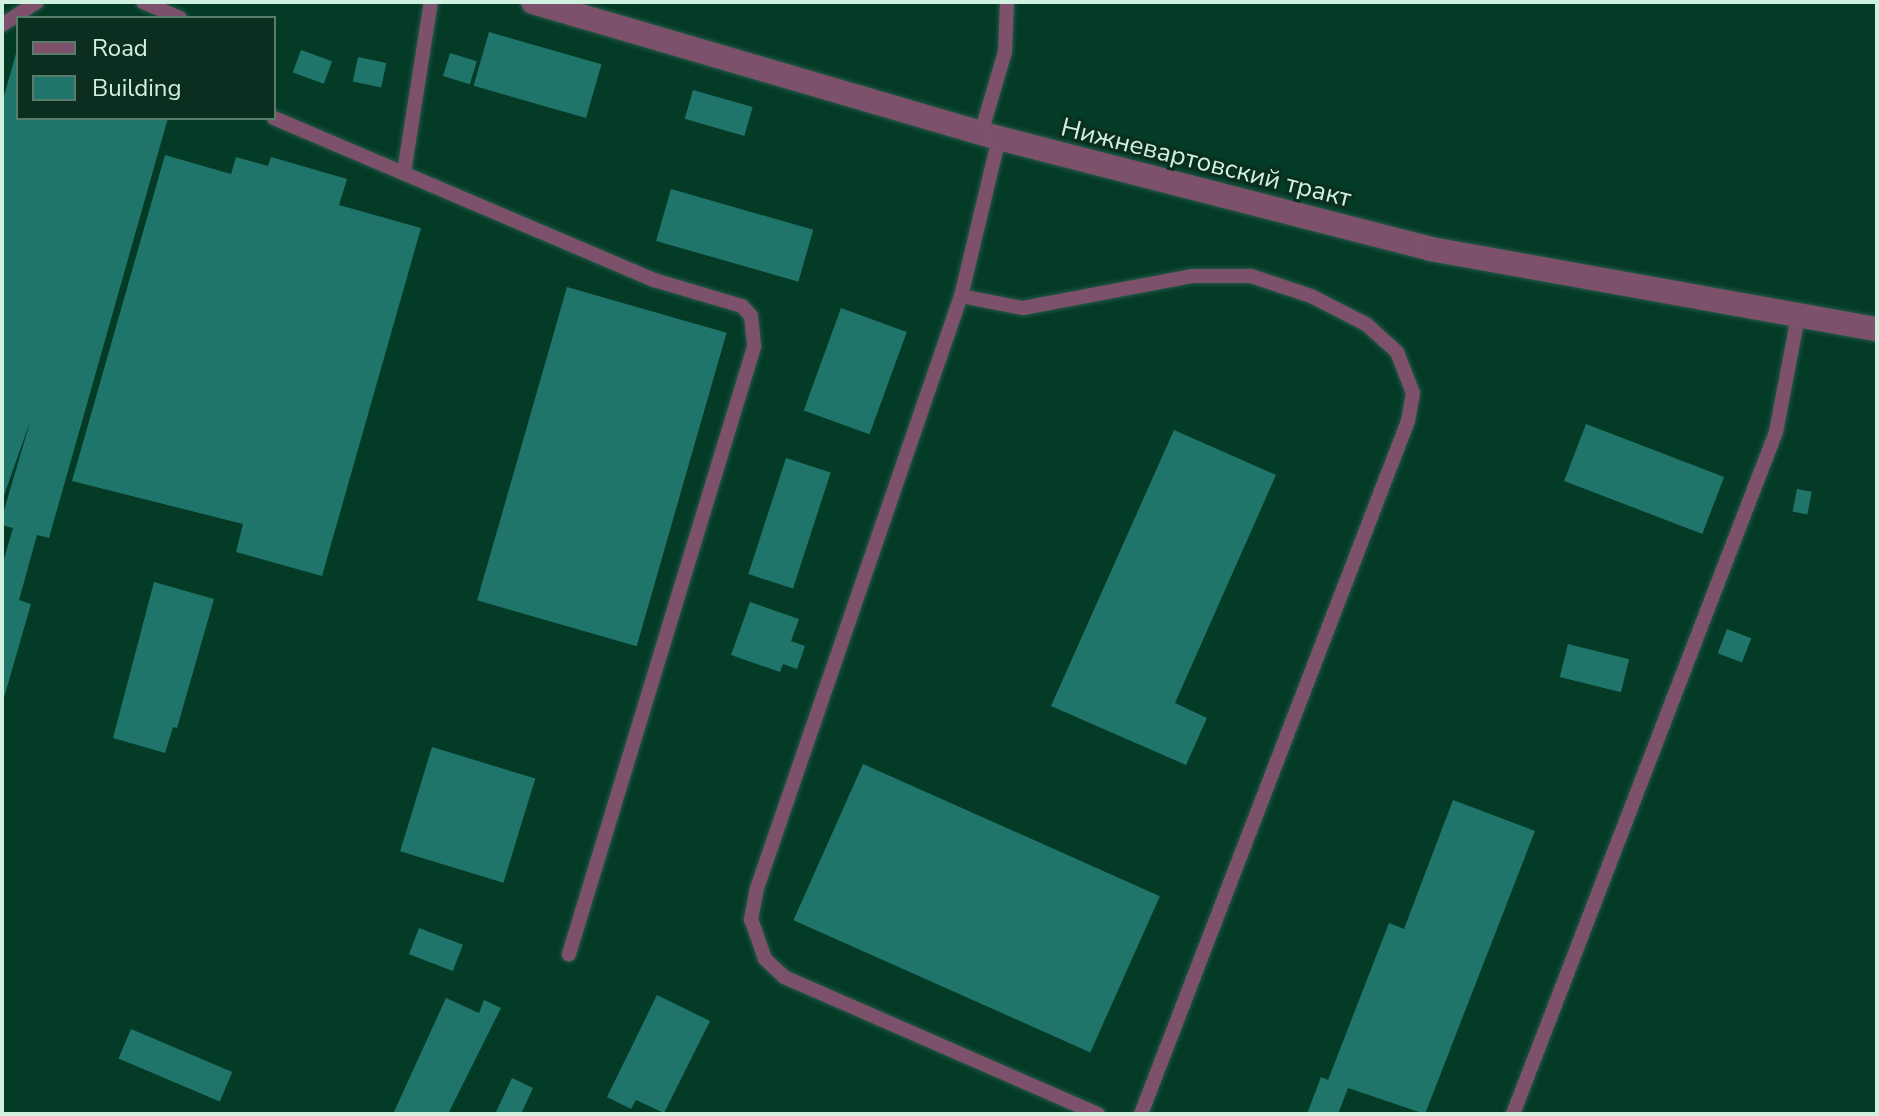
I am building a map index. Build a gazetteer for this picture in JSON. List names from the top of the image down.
{
  "streets": {
    "street": ["Нижневартовский тракт"]
  },
  "legend": ["Road", "Building"]
}
